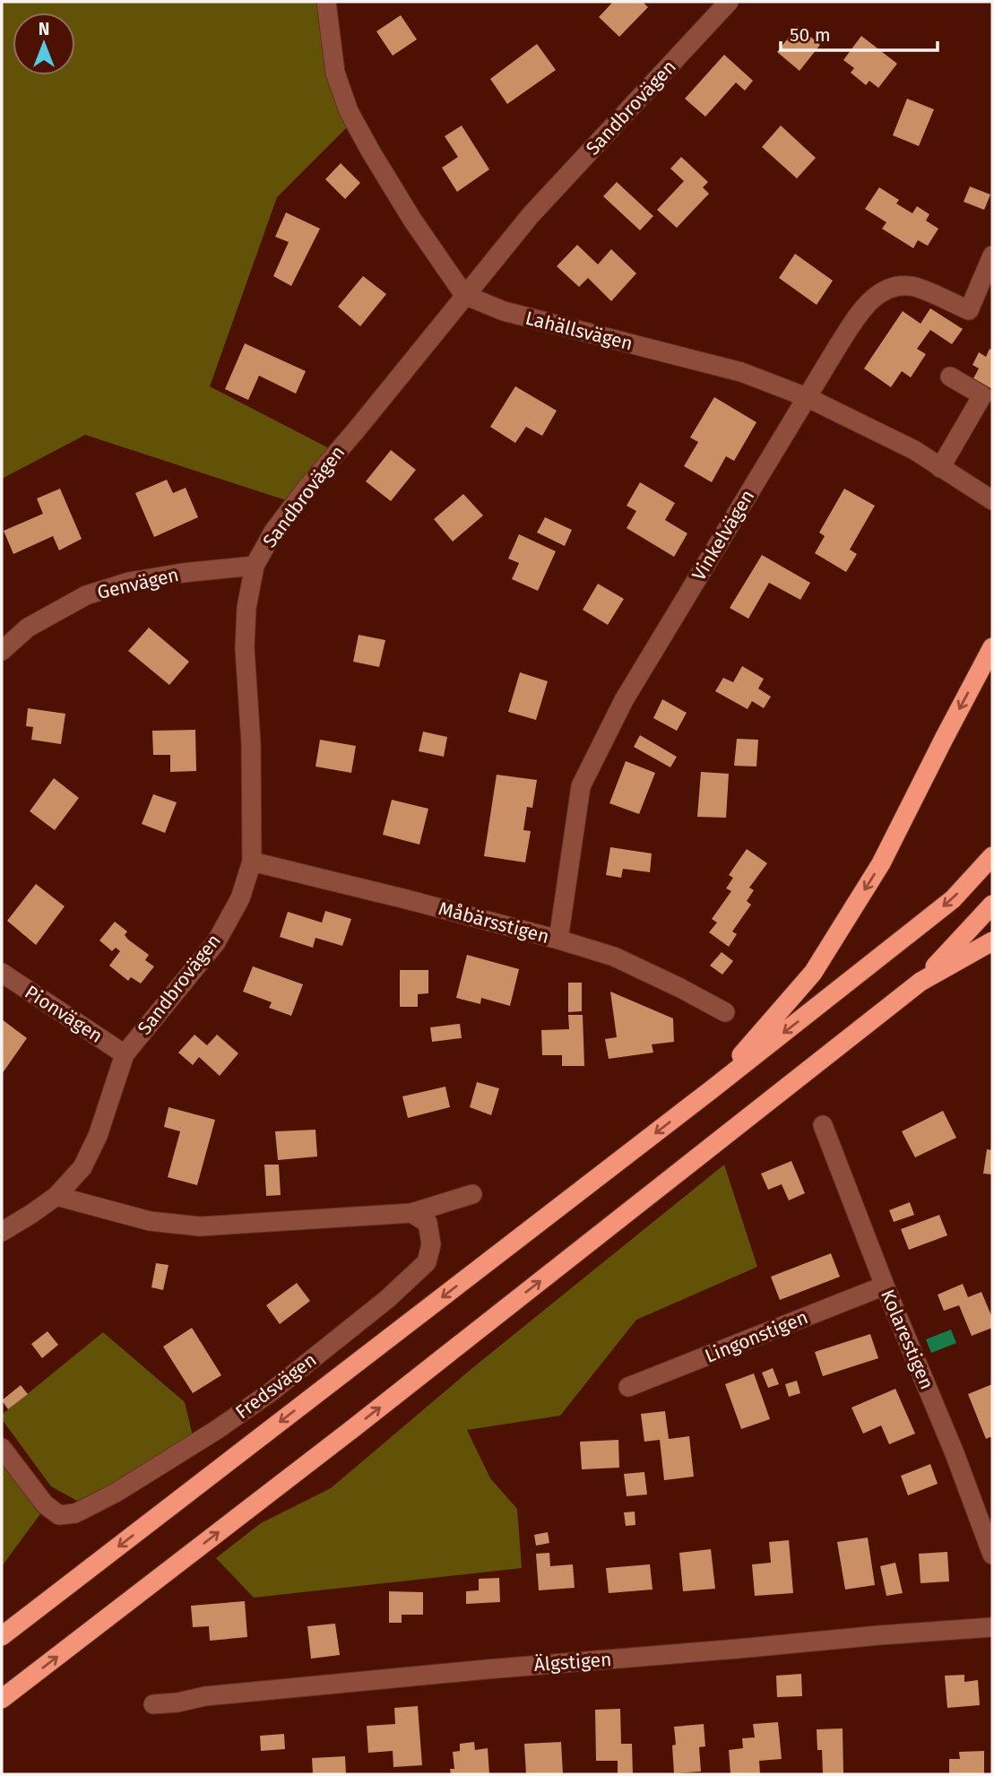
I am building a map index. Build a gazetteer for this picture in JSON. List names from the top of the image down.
{
  "streets": {
    "street": [
      "Sandbrovägen",
      "Lahällsvägen",
      "Vinkelvägen",
      "Genvägen",
      "Måbärsstigen",
      "Pionvägen",
      "Lingonstigen",
      "Kolarestigen",
      "Fredsvägen",
      "Älgstigen"
    ]
  },
  "crossings": [
    ["Sandbrovägen", "Lahällsvägen"],
    ["Sandbrovägen", "Genvägen"],
    ["Sandbrovägen", "Måbärsstigen"],
    ["Sandbrovägen", "Pionvägen"],
    ["Lahällsvägen", "Vinkelvägen"],
    ["Vinkelvägen", "Måbärsstigen"],
    ["Lingonstigen", "Kolarestigen"]
  ],
  "scale_bar": "50 m",
  "north": "top"
}
